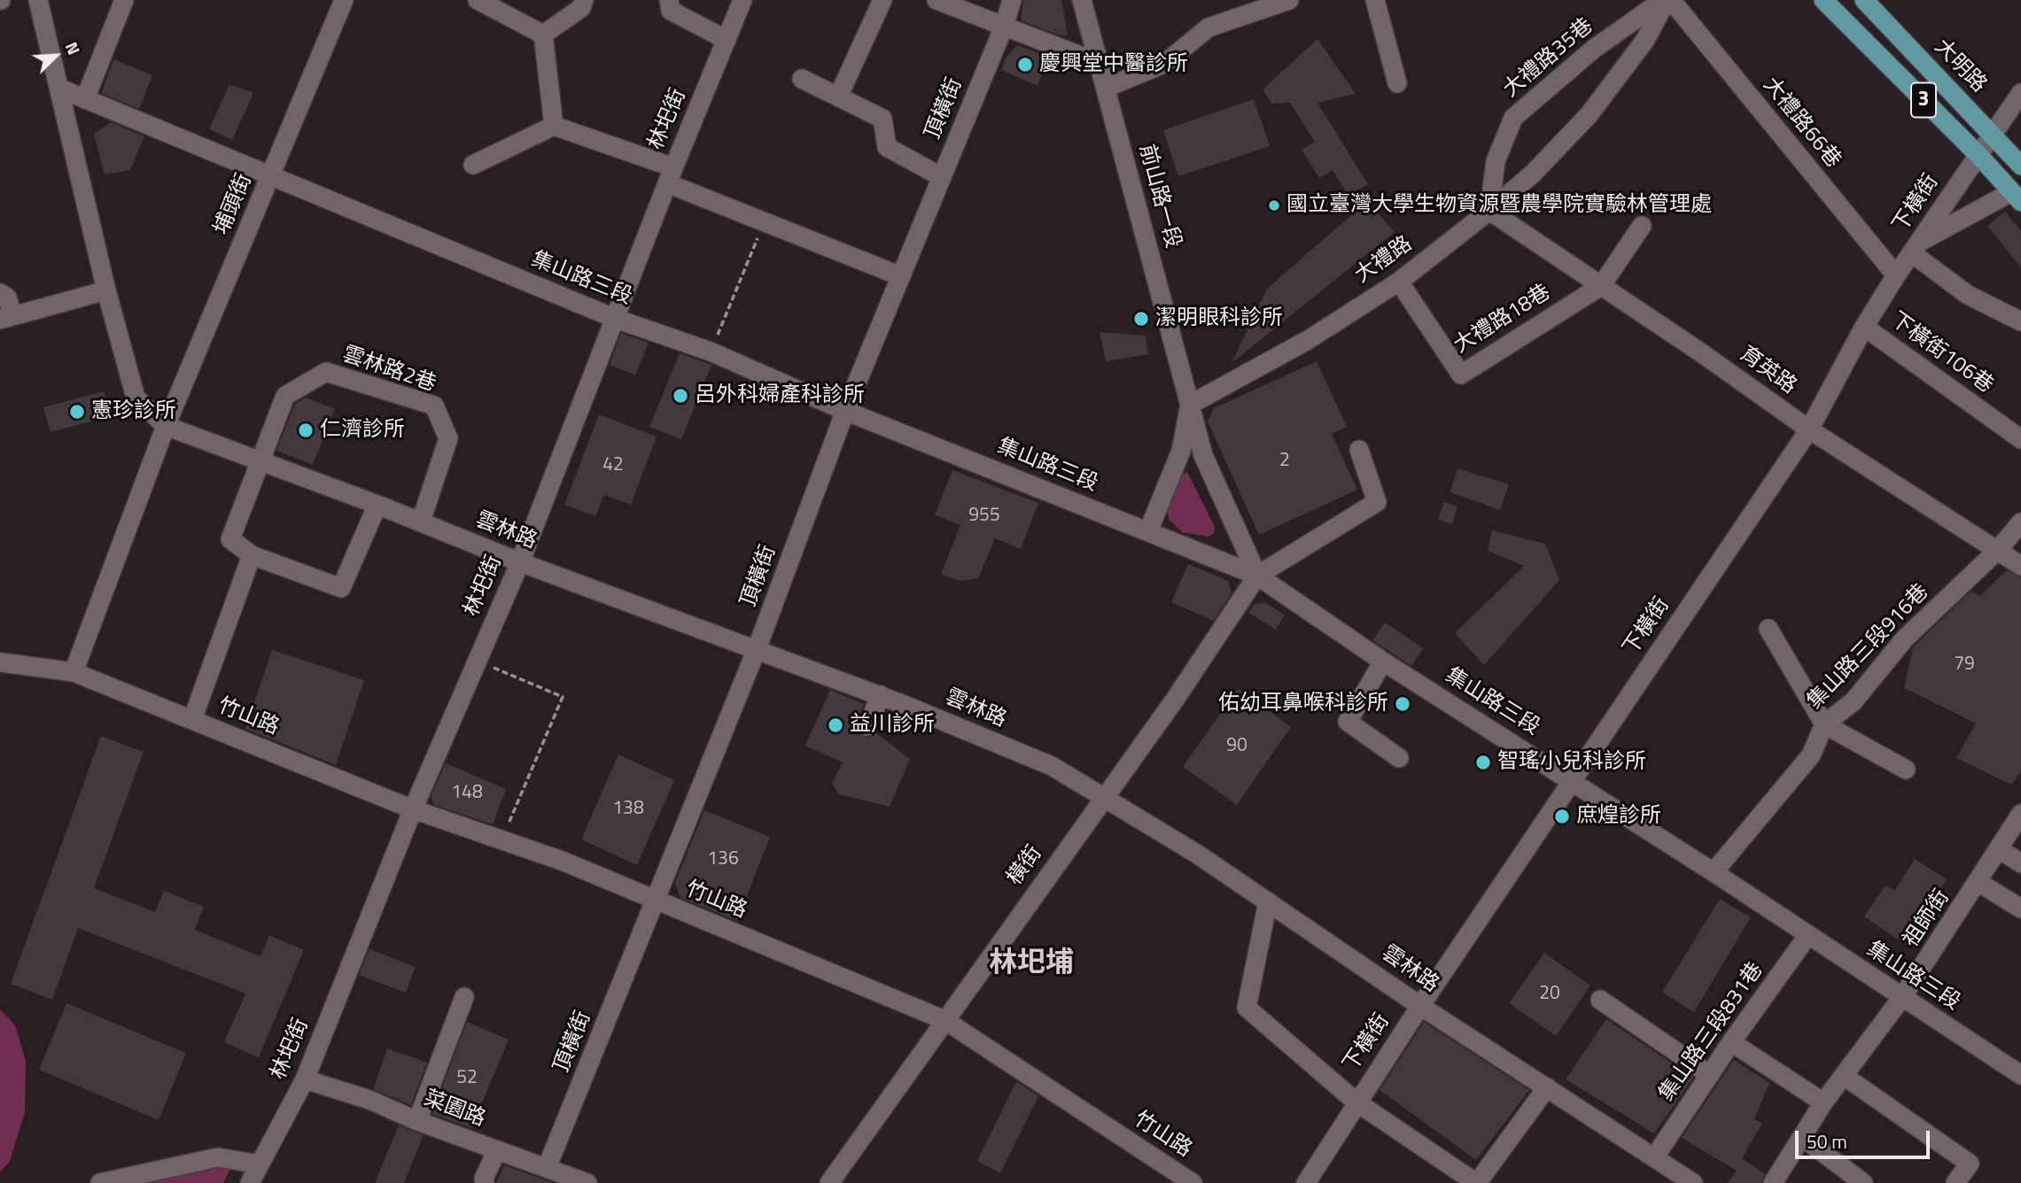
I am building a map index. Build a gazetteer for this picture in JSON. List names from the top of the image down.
{
  "streets": {
    "main road": ["大明路", "3"],
    "street": [
      "大禮路35巷",
      "頂橫街",
      "林圯街",
      "大禮路66巷",
      "前山路一段",
      "下橫街",
      "埔頭街",
      "大禮路",
      "集山路三段",
      "大禮路18巷",
      "下橫街106巷",
      "雲林路2巷",
      "育英路",
      "雲林路",
      "集山路三段916巷",
      "竹山路",
      "橫街",
      "祖師街",
      "集山路三段831巷",
      "菜園路"
    ]
  },
  "crossings": [
    ["大禮路35巷", "大禮路66巷"],
    ["大禮路35巷", "大禮路"],
    ["大禮路35巷", "育英路"],
    ["大明路", "下橫街"],
    ["3", "下橫街"],
    ["頂橫街", "集山路三段"],
    ["頂橫街", "雲林路"],
    ["頂橫街", "竹山路"],
    ["頂橫街", "菜園路"],
    ["林圯街", "集山路三段"],
    ["林圯街", "雲林路"],
    ["林圯街", "竹山路"],
    ["林圯街", "菜園路"],
    ["大禮路66巷", "下橫街"],
    ["大禮路66巷", "大禮路"],
    ["前山路一段", "大禮路"],
    ["前山路一段", "集山路三段"],
    ["前山路一段", "橫街"],
    ["下橫街", "集山路三段"],
    ["下橫街", "下橫街106巷"],
    ["下橫街", "育英路"],
    ["下橫街", "雲林路"],
    ["埔頭街", "集山路三段"],
    ["埔頭街", "雲林路"],
    ["埔頭街", "竹山路"],
    ["大禮路", "大禮路18巷"],
    ["大禮路", "育英路"],
    ["集山路三段", "集山路三段916巷"],
    ["集山路三段", "橫街"],
    ["集山路三段", "祖師街"],
    ["集山路三段", "集山路三段831巷"],
    ["大禮路18巷", "育英路"],
    ["雲林路2巷", "雲林路"],
    ["雲林路2巷", "竹山路"],
    ["育英路", "集山路三段916巷"],
    ["雲林路", "橫街"],
    ["雲林路", "集山路三段831巷"],
    ["竹山路", "橫街"]
  ],
  "districts": ["林圯埔"],
  "places": [
    "慶興堂中醫診所",
    "國立臺灣大學生物資源暨農學院實驗林管理處",
    "潔明眼科診所",
    "呂外科婦產科診所",
    "憲珍診所",
    "仁濟診所",
    "佑幼耳鼻喉科診所",
    "益川診所",
    "智瑤小兒科診所",
    "庶煌診所"
  ],
  "house_numbers": [
    "2",
    "42",
    "955",
    "79",
    "90",
    "148",
    "138",
    "136",
    "20",
    "52"
  ],
  "scale_bar": "50 m",
  "north": "top right"
}
